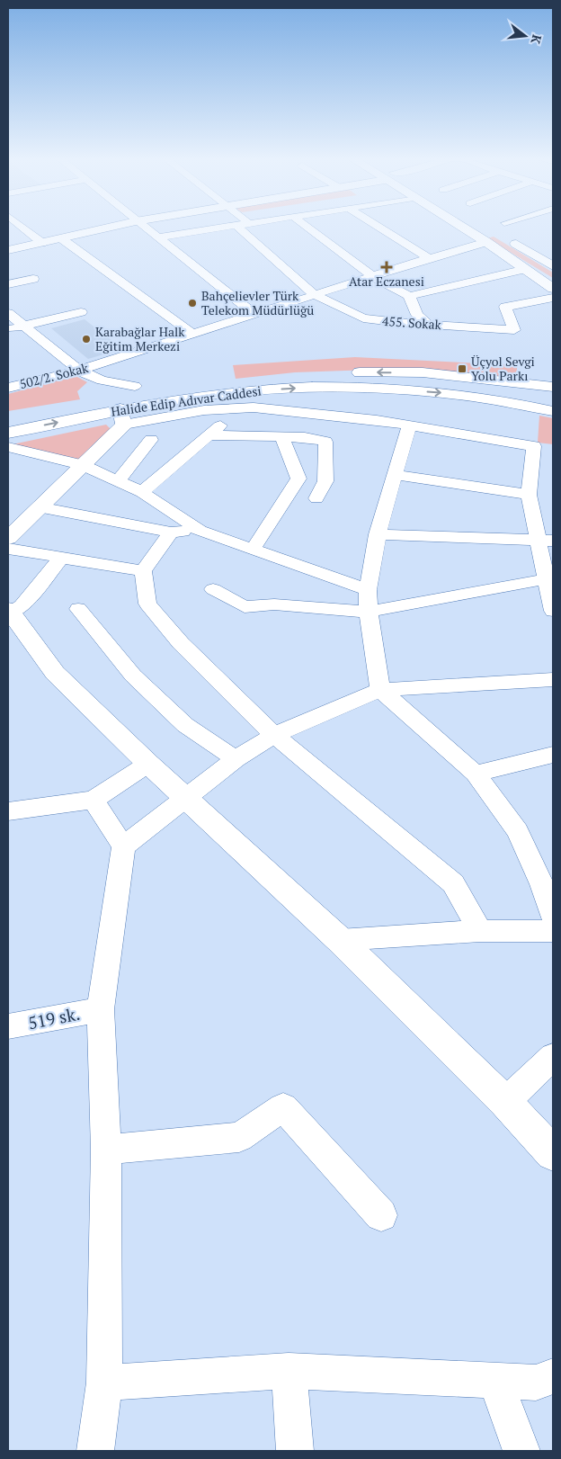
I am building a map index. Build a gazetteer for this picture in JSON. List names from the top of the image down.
{
  "streets": {
    "main road": ["Halide Edip Adıvar Caddesi"],
    "street": ["455. Sokak", "502/2. Sokak", "519 sk."]
  },
  "crossings": [
    ["455. Sokak", "502/2. Sokak"]
  ],
  "places": {
    "health": ["Atar Eczanesi"],
    "other": ["Bahçelievler Türk Telekom Müdürlüğü", "Karabağlar Halk Eğitim Merkezi"],
    "transit": ["Üçyol Sevgi Yolu Parkı"]
  },
  "north": "right"
}
